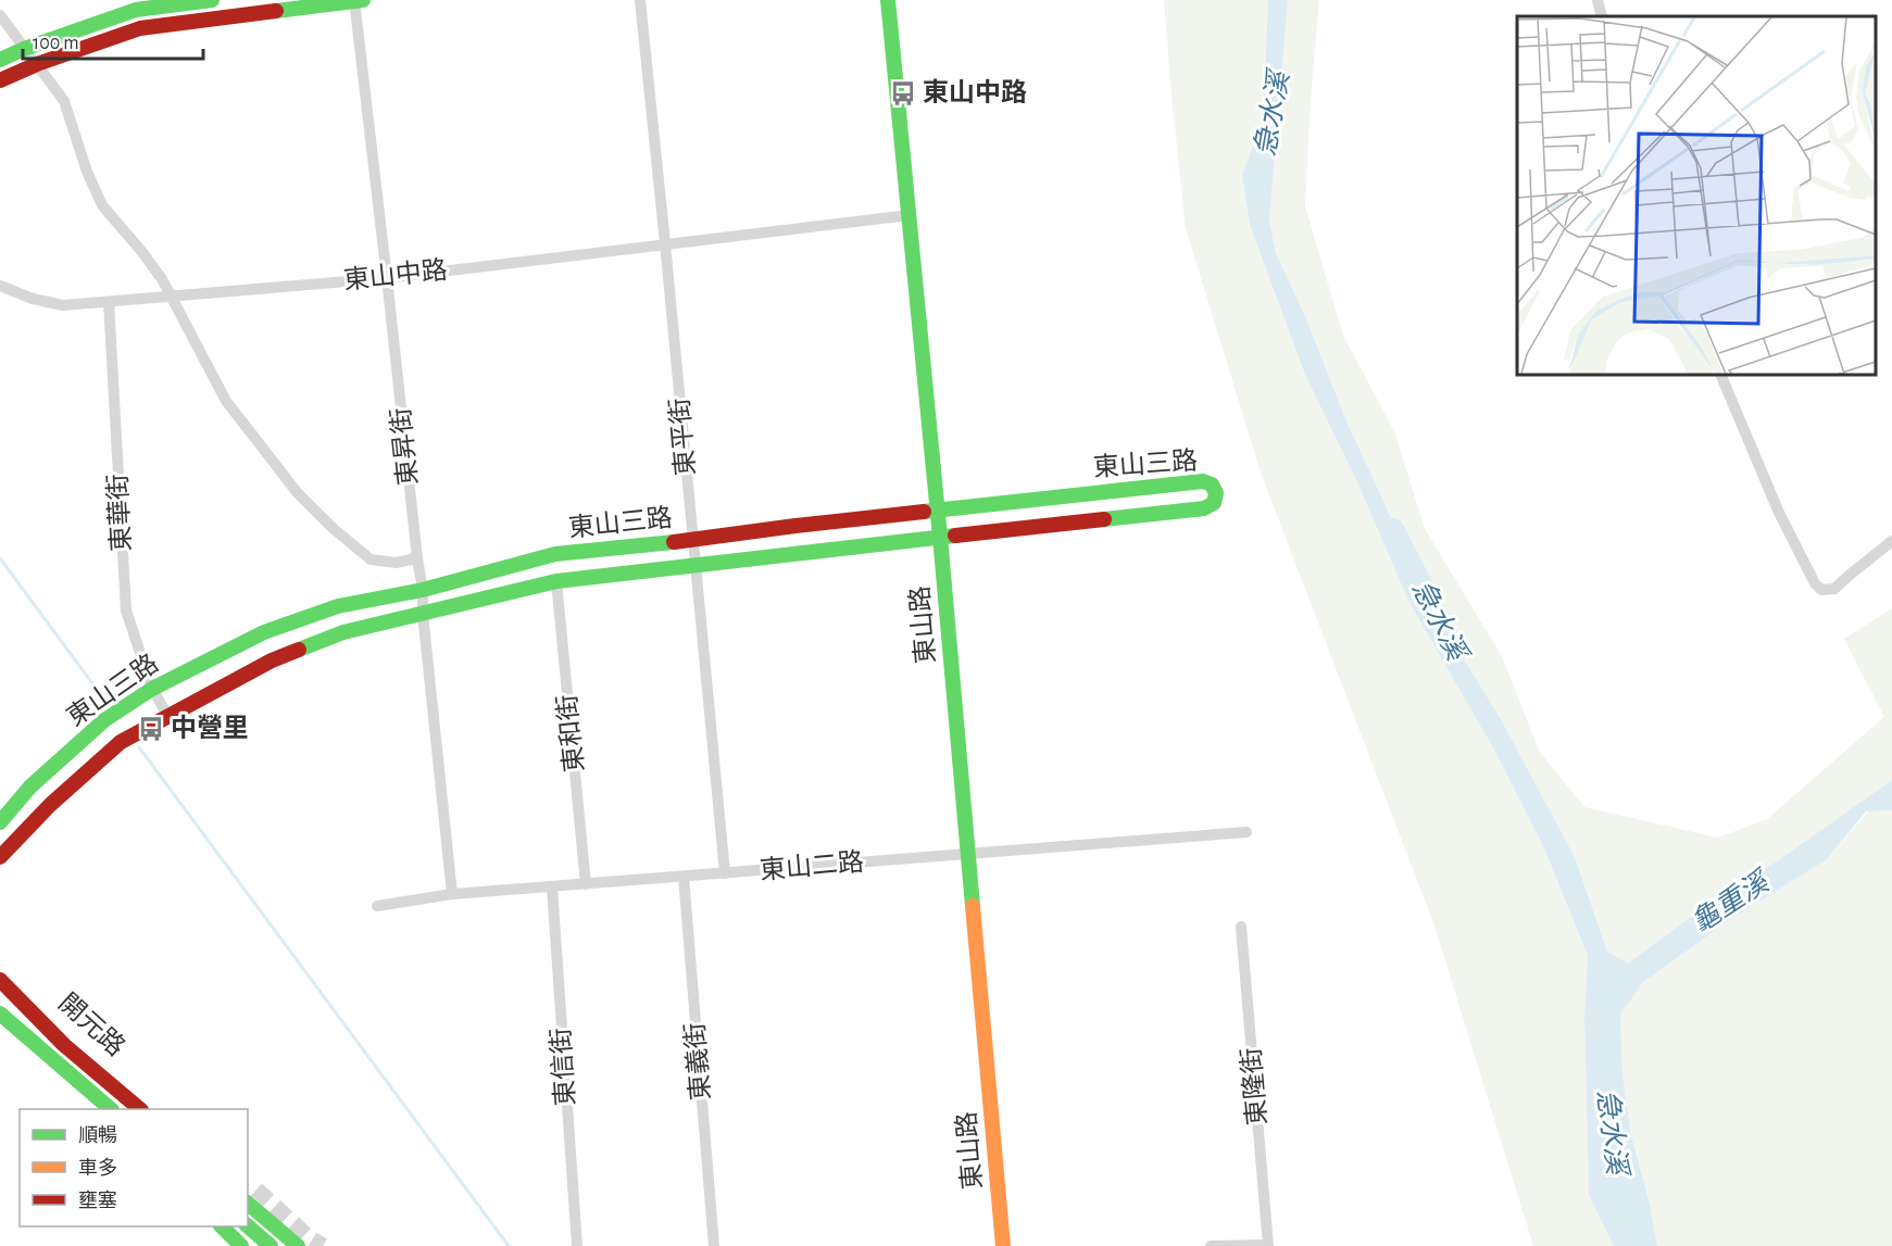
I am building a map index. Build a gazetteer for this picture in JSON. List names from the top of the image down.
{
  "streets": {
    "street": [
      "東山中路",
      "東平街",
      "東昇街",
      "東山三路",
      "東華街",
      "東山路",
      "東和街",
      "東山二路",
      "開元路",
      "東義街",
      "東信街",
      "東隆街"
    ]
  },
  "crossings": [
    ["東山中路", "東平街"],
    ["東山中路", "東昇街"],
    ["東山中路", "東華街"],
    ["東山中路", "東山路"],
    ["東平街", "東山三路"],
    ["東平街", "東山二路"],
    ["東昇街", "東山三路"],
    ["東昇街", "東山二路"],
    ["東山三路", "東華街"],
    ["東山三路", "東山路"],
    ["東山三路", "東和街"],
    ["東山路", "東山二路"],
    ["東和街", "東山二路"],
    ["東山二路", "東義街"],
    ["東山二路", "東信街"]
  ],
  "water": ["急水溪", "龜重溪"],
  "places": {
    "bus stop": ["東山中路", "中營里"]
  },
  "legend": ["順暢", "車多", "壅塞"],
  "scale_bar": "100 m"
}
